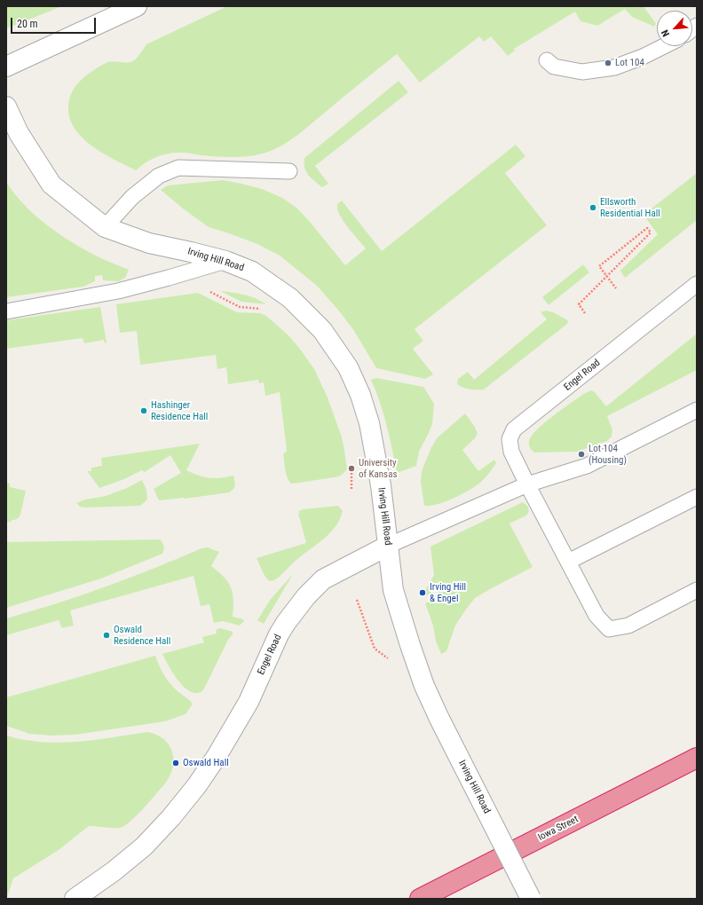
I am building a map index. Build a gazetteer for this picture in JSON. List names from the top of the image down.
{
  "streets": {
    "highway": ["Iowa Street"],
    "street": ["Irving Hill Road", "Engel Road"]
  },
  "crossings": [
    ["Irving Hill Road", "Engel Road"]
  ],
  "places": [
    "Lot 104",
    "Ellsworth Residential Hall",
    "Hashinger Residence Hall",
    "Lot 104 (Housing)",
    "University of Kansas",
    "Irving Hill & Engel",
    "Oswald Residence Hall",
    "Oswald Hall"
  ],
  "scale_bar": "20 m",
  "north": "bottom left"
}
